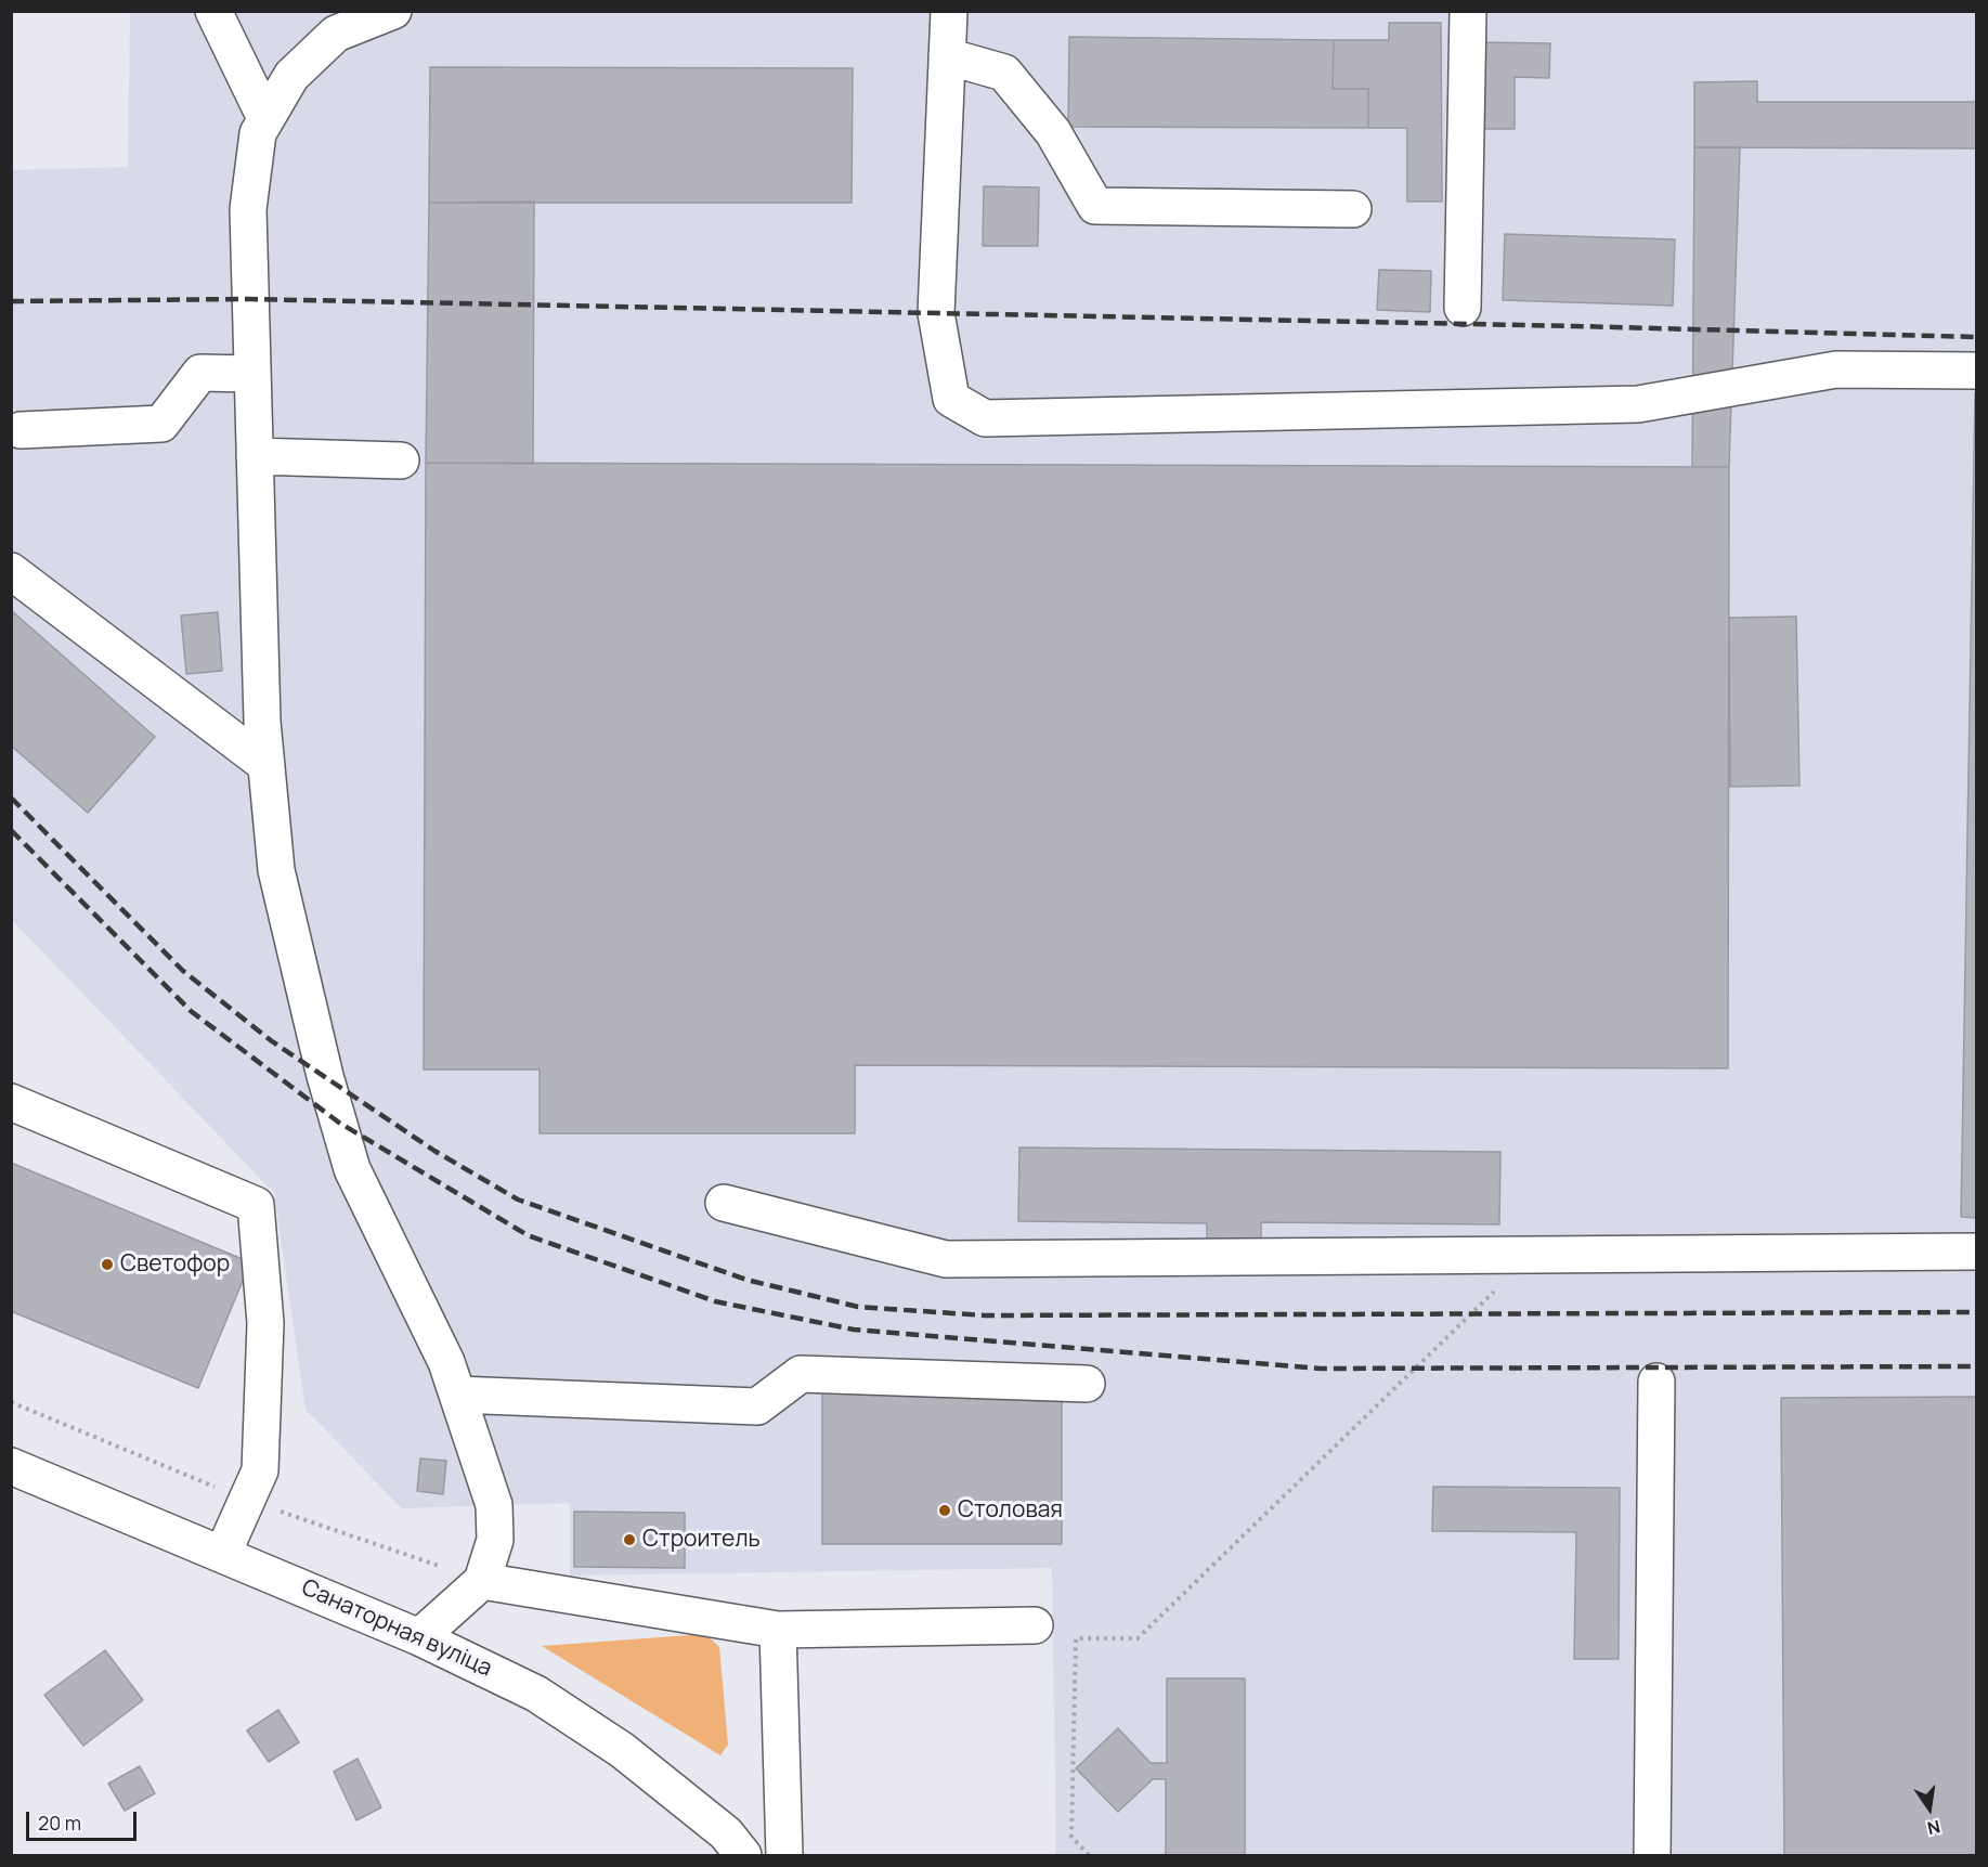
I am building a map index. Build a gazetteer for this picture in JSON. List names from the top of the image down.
{
  "streets": {
    "street": ["Санаторная вуліца"]
  },
  "places": ["Светофор", "Столовая", "Строитель"],
  "scale_bar": "20 m",
  "north": "bottom"
}
